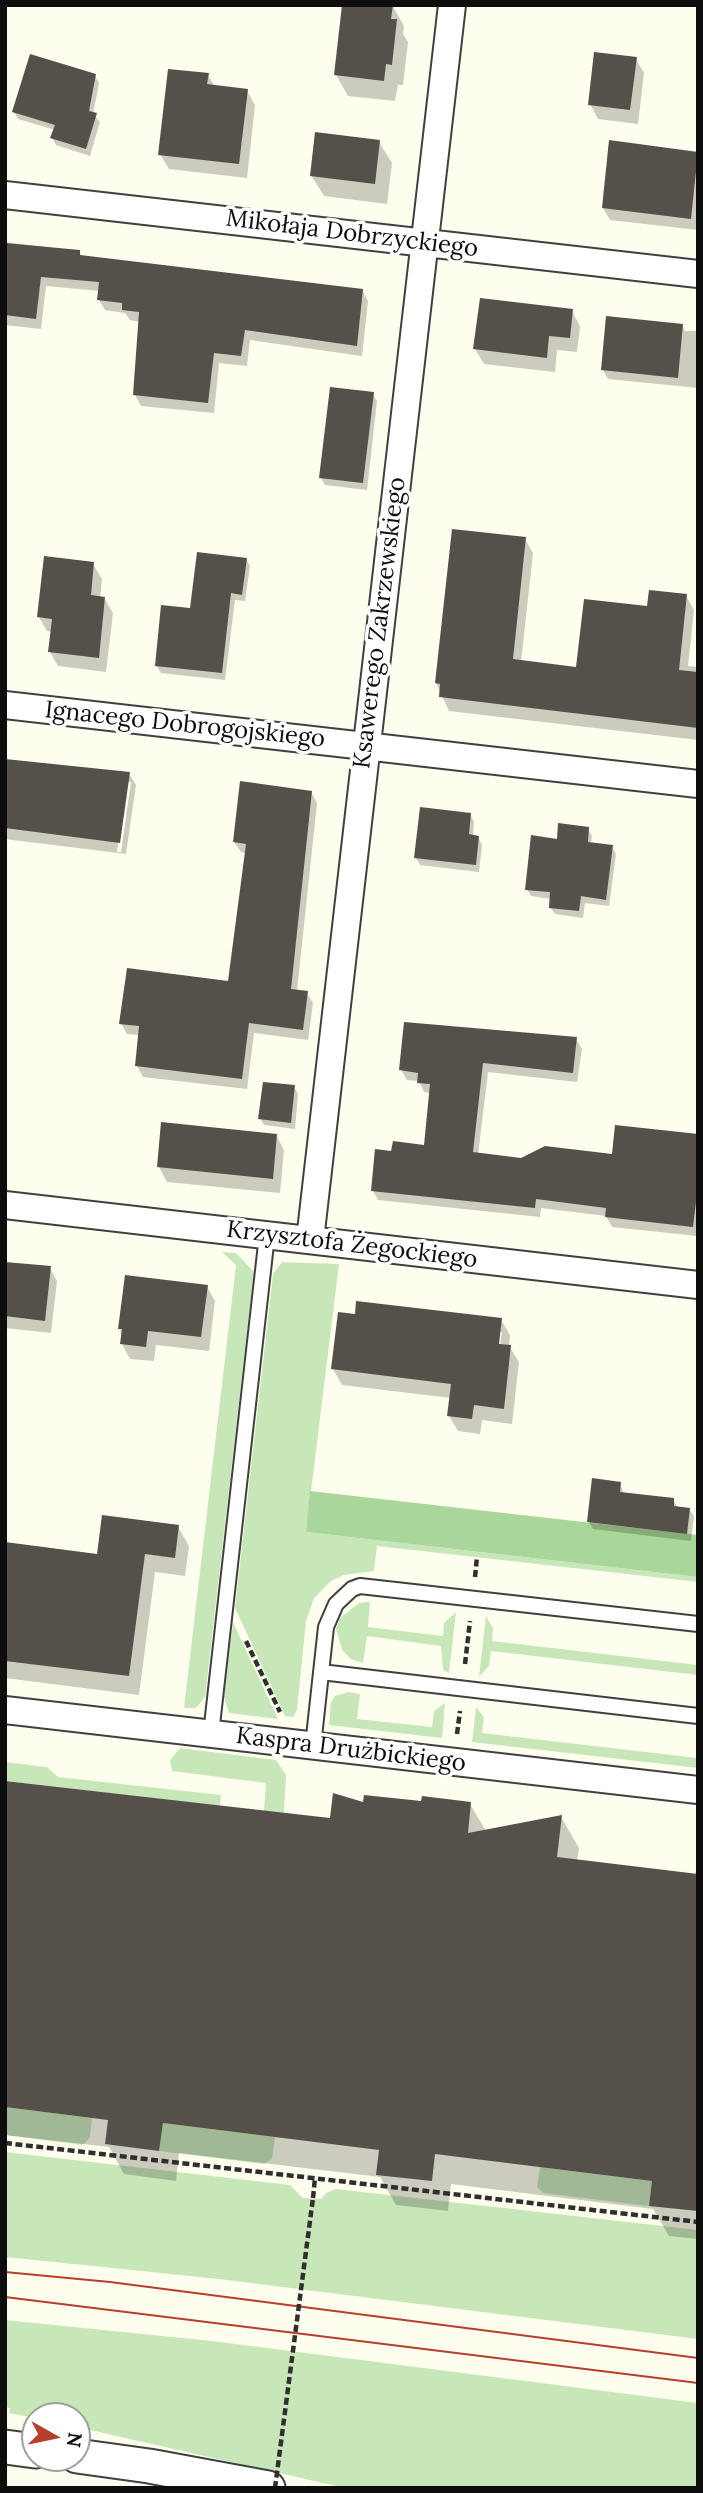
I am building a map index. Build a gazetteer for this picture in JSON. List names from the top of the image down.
{
  "streets": {
    "street": [
      "Mikołaja Dobrzyckiego",
      "Ksawerego Zakrzewskiego",
      "Ignacego Dobrogojskiego",
      "Krzysztofa Żegockiego",
      "Kaspra Drużbickiego"
    ]
  },
  "crossings": [
    ["Mikołaja Dobrzyckiego", "Ksawerego Zakrzewskiego"],
    ["Ksawerego Zakrzewskiego", "Ignacego Dobrogojskiego"],
    ["Ksawerego Zakrzewskiego", "Krzysztofa Żegockiego"]
  ],
  "north": "right"
}
